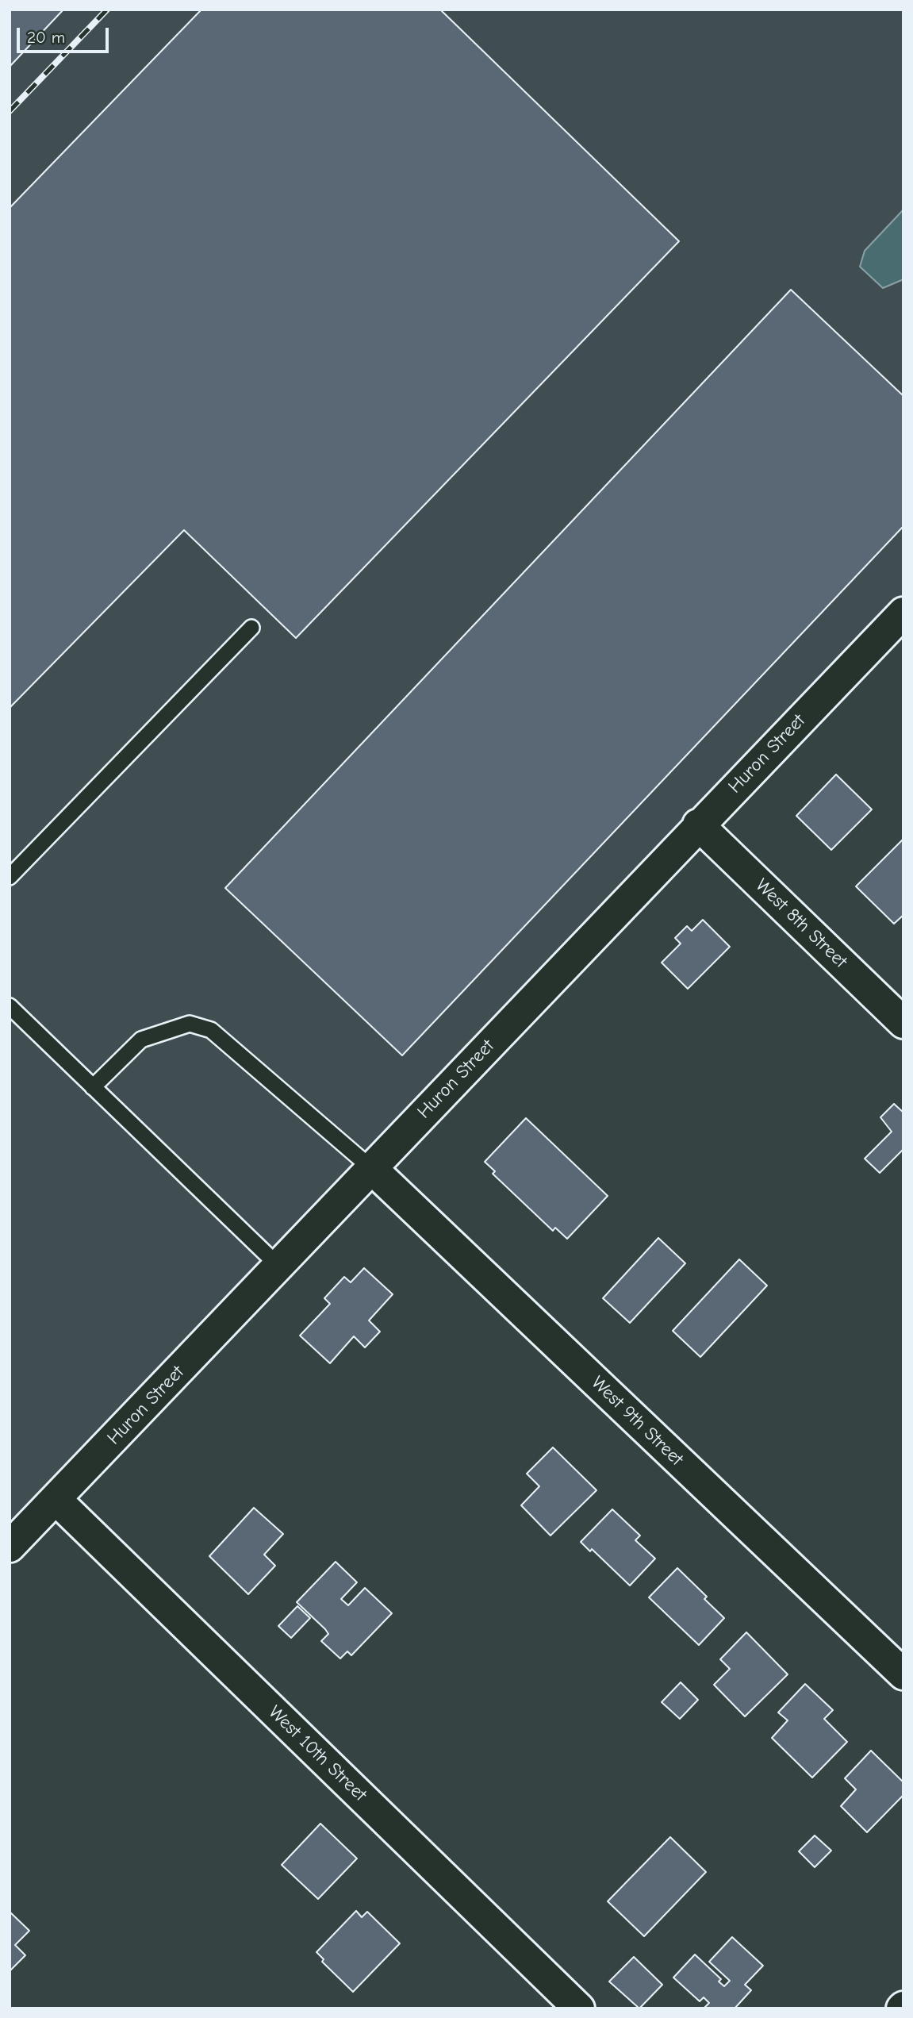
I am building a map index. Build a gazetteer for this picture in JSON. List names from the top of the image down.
{
  "streets": {
    "street": [
      "Huron Street",
      "West 8th Street",
      "West 9th Street",
      "West 10th Street"
    ]
  },
  "crossings": [
    ["Huron Street", "West 8th Street"],
    ["Huron Street", "West 9th Street"],
    ["Huron Street", "West 10th Street"]
  ],
  "scale_bar": "20 m"
}
